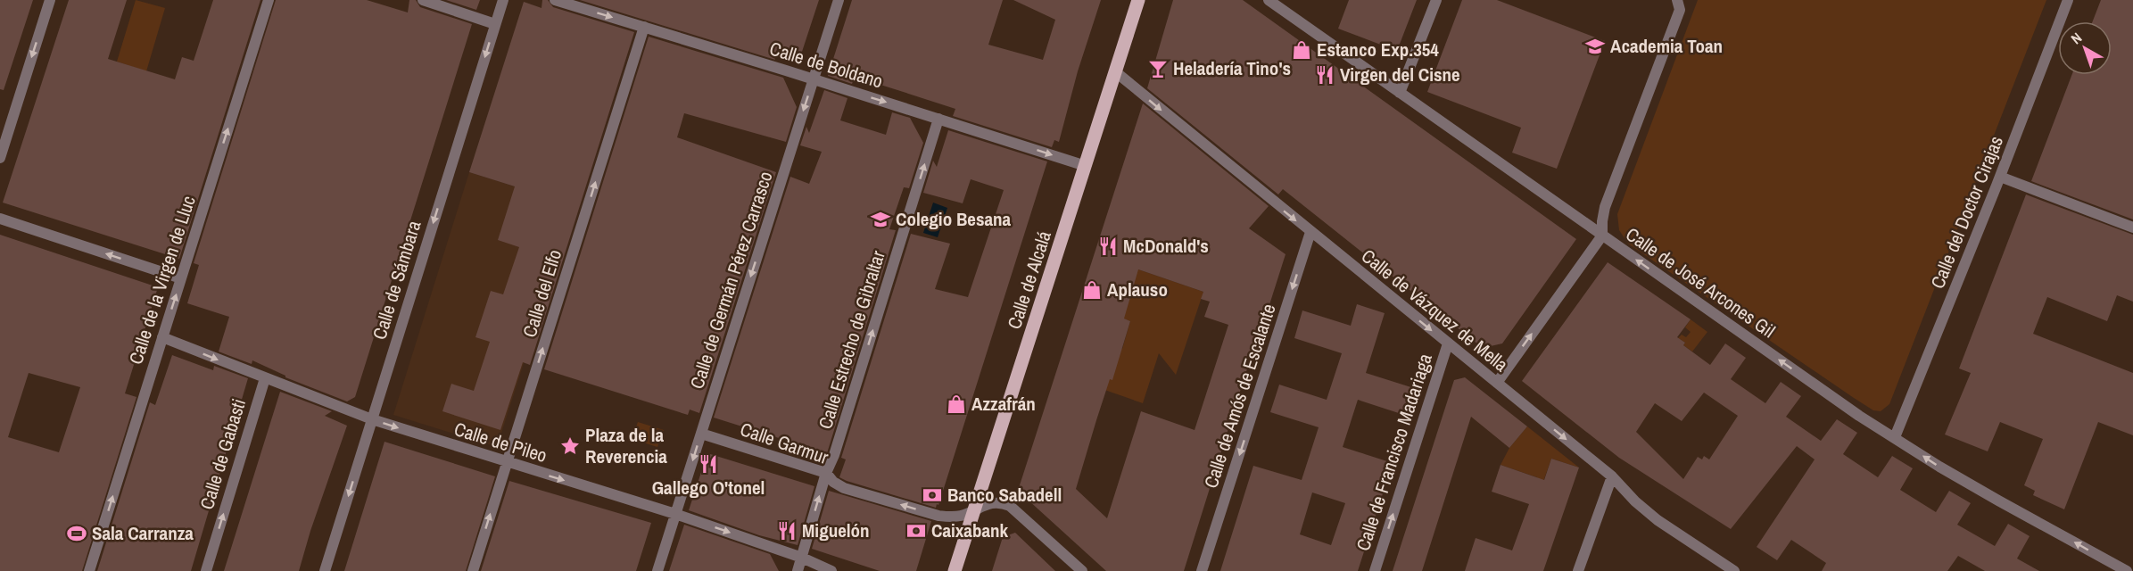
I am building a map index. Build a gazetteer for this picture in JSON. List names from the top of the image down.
{
  "streets": {
    "main road": ["Calle de Alcalá"],
    "street": [
      "Calle de Boldano",
      "Calle del Doctor Cirajas",
      "Calle de la Virgen de Lluc",
      "Calle de Sámbara",
      "Calle de Germán Pérez Carrasco",
      "Calle de José Arcones Gil",
      "Calle del Elfo",
      "Calle de Vázquez de Mella",
      "Calle Estrecho de Gibraltar",
      "Calle de Amós de Escalante",
      "Calle de Pileo",
      "Calle Garmur",
      "Calle de Francisco Madariaga",
      "Calle de Gabasti"
    ]
  },
  "crossings": [
    ["Calle de Boldano", "Calle de Germán Pérez Carrasco"],
    ["Calle de Boldano", "Calle de Alcalá"],
    ["Calle de Boldano", "Calle del Elfo"],
    ["Calle de Boldano", "Calle Estrecho de Gibraltar"],
    ["Calle del Doctor Cirajas", "Calle de José Arcones Gil"],
    ["Calle de la Virgen de Lluc", "Calle de Pileo"],
    ["Calle de Sámbara", "Calle de Pileo"],
    ["Calle de Germán Pérez Carrasco", "Calle de Pileo"],
    ["Calle de Germán Pérez Carrasco", "Calle Garmur"],
    ["Calle de Alcalá", "Calle de Vázquez de Mella"],
    ["Calle de Alcalá", "Calle Garmur"],
    ["Calle del Elfo", "Calle de Pileo"],
    ["Calle de Vázquez de Mella", "Calle de Amós de Escalante"],
    ["Calle de Vázquez de Mella", "Calle de Francisco Madariaga"],
    ["Calle Estrecho de Gibraltar", "Calle de Pileo"],
    ["Calle Estrecho de Gibraltar", "Calle Garmur"],
    ["Calle de Pileo", "Calle de Gabasti"]
  ],
  "one_way": [
    "Calle de Boldano",
    "Calle de la Virgen de Lluc",
    "Calle de Sámbara",
    "Calle de Germán Pérez Carrasco",
    "Calle de José Arcones Gil",
    "Calle del Elfo",
    "Calle de Vázquez de Mella",
    "Calle Estrecho de Gibraltar",
    "Calle de Amós de Escalante",
    "Calle de Pileo",
    "Calle Garmur",
    "Calle de Francisco Madariaga",
    "Calle de Gabasti"
  ],
  "places": {
    "school or university": ["Academia Toan", "Colegio Besana"],
    "shop": ["Estanco Exp.354", "Aplauso", "Azzafrán"],
    "bar": ["Heladería Tino's"],
    "restaurant": [
      "Virgen del Cisne",
      "McDonald's",
      "Gallego O'tonel",
      "Miguelón"
    ],
    "place": ["Plaza de la Reverencia"],
    "bank": ["Banco Sabadell", "Caixabank"],
    "sports": ["Sala Carranza"]
  },
  "north": "top left"
}
